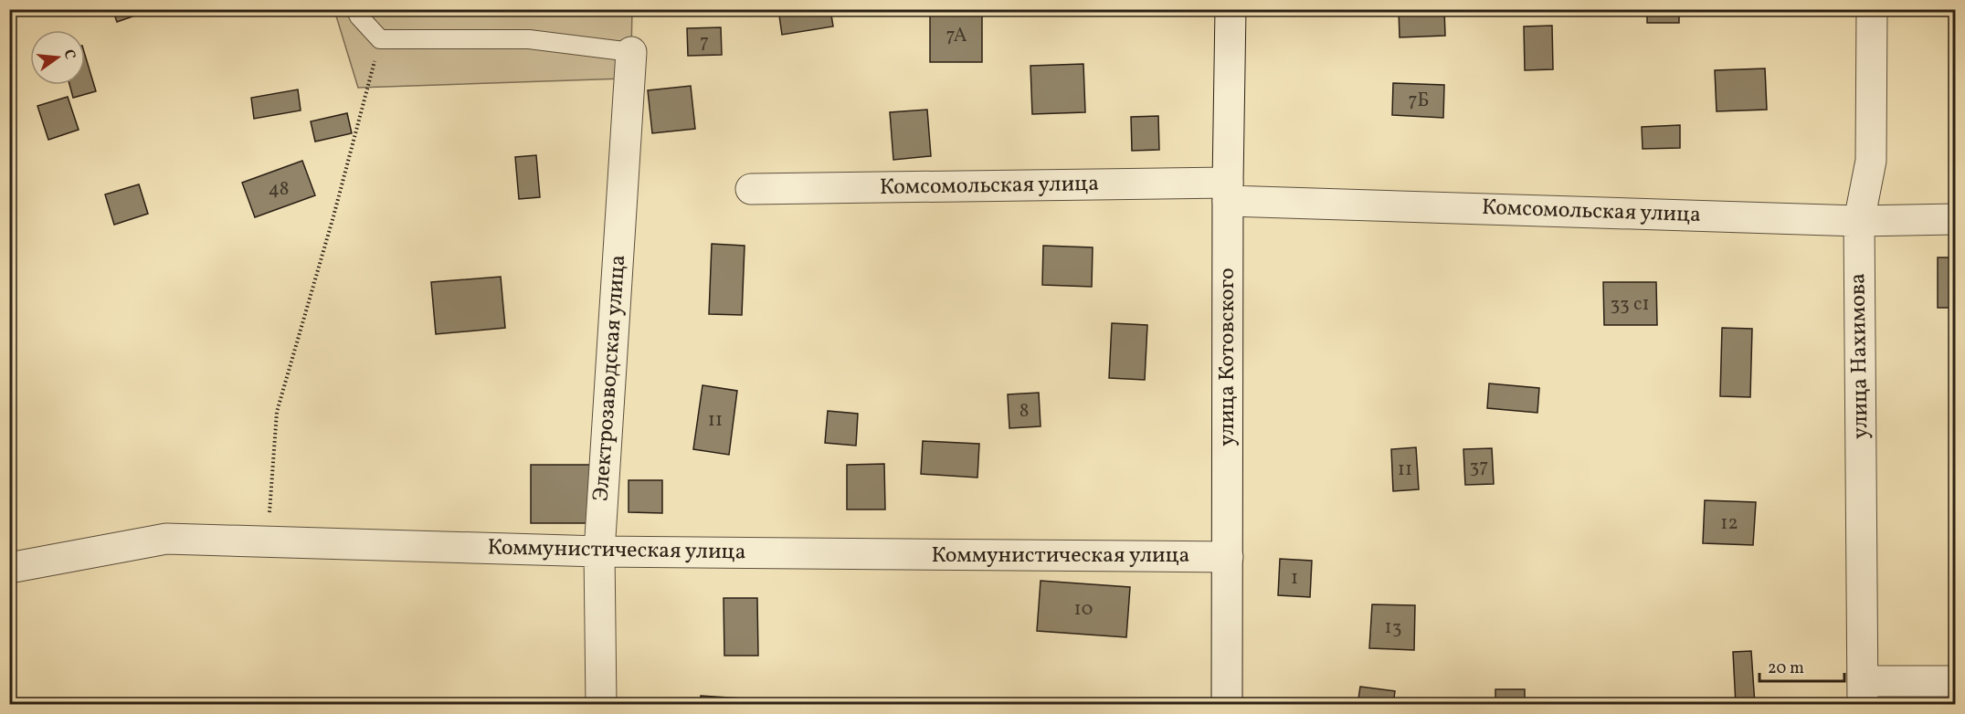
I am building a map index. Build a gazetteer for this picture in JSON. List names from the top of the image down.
{
  "streets": {
    "street": [
      "Комсомольская улица",
      "улица Нахимова",
      "улица Котовского",
      "Электрозаводская улица",
      "Коммунистическая улица"
    ]
  },
  "crossings": [
    ["Комсомольская улица", "улица Нахимова"],
    ["Комсомольская улица", "улица Котовского"],
    ["улица Котовского", "Коммунистическая улица"],
    ["Электрозаводская улица", "Коммунистическая улица"]
  ],
  "house_numbers": [
    "7А",
    "7",
    "7Б",
    "48",
    "33 с1",
    "8",
    "11",
    "37",
    "11",
    "12",
    "1",
    "10",
    "13"
  ],
  "scale_bar": "20 m",
  "north": "right"
}
